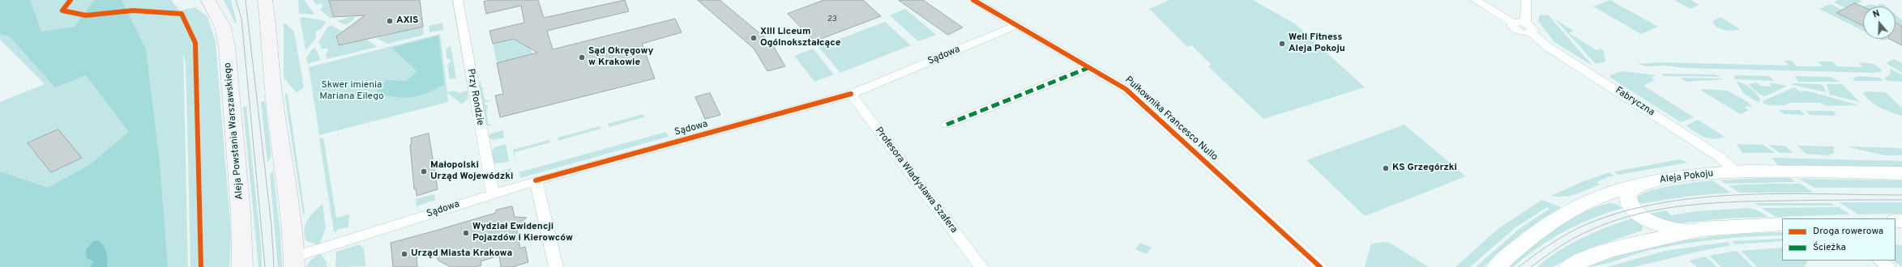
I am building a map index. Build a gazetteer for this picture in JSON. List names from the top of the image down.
{
  "streets": {
    "main road": ["Aleja Powstania Warszawskiego", "Aleja Pokoju"],
    "street": [
      "Sądowa",
      "Przy Rondzie",
      "Fabryczna",
      "Pułkownika Francesco Nullo",
      "Profesora Władysława Szafera"
    ]
  },
  "crossings": [
    ["Sądowa", "Przy Rondzie"],
    ["Sądowa", "Pułkownika Francesco Nullo"],
    ["Sądowa", "Profesora Władysława Szafera"],
    ["Fabryczna", "Aleja Pokoju"]
  ],
  "parks": ["Skwer imienia Mariana Eilego"],
  "places": [
    "AXIS",
    "XIII Liceum Ogólnokształcące",
    "Well Fitness Aleja Pokoju",
    "Sąd Okręgowy w Krakowie",
    "KS Grzegórzki",
    "Małopolski Urząd Wojewódzki",
    "Wydział Ewidencji Pojazdów i Kierowców",
    "Urząd Miasta Krakowa"
  ],
  "house_numbers": ["23"],
  "legend": ["Droga rowerowa", "Ścieżka"],
  "north": "top"
}
